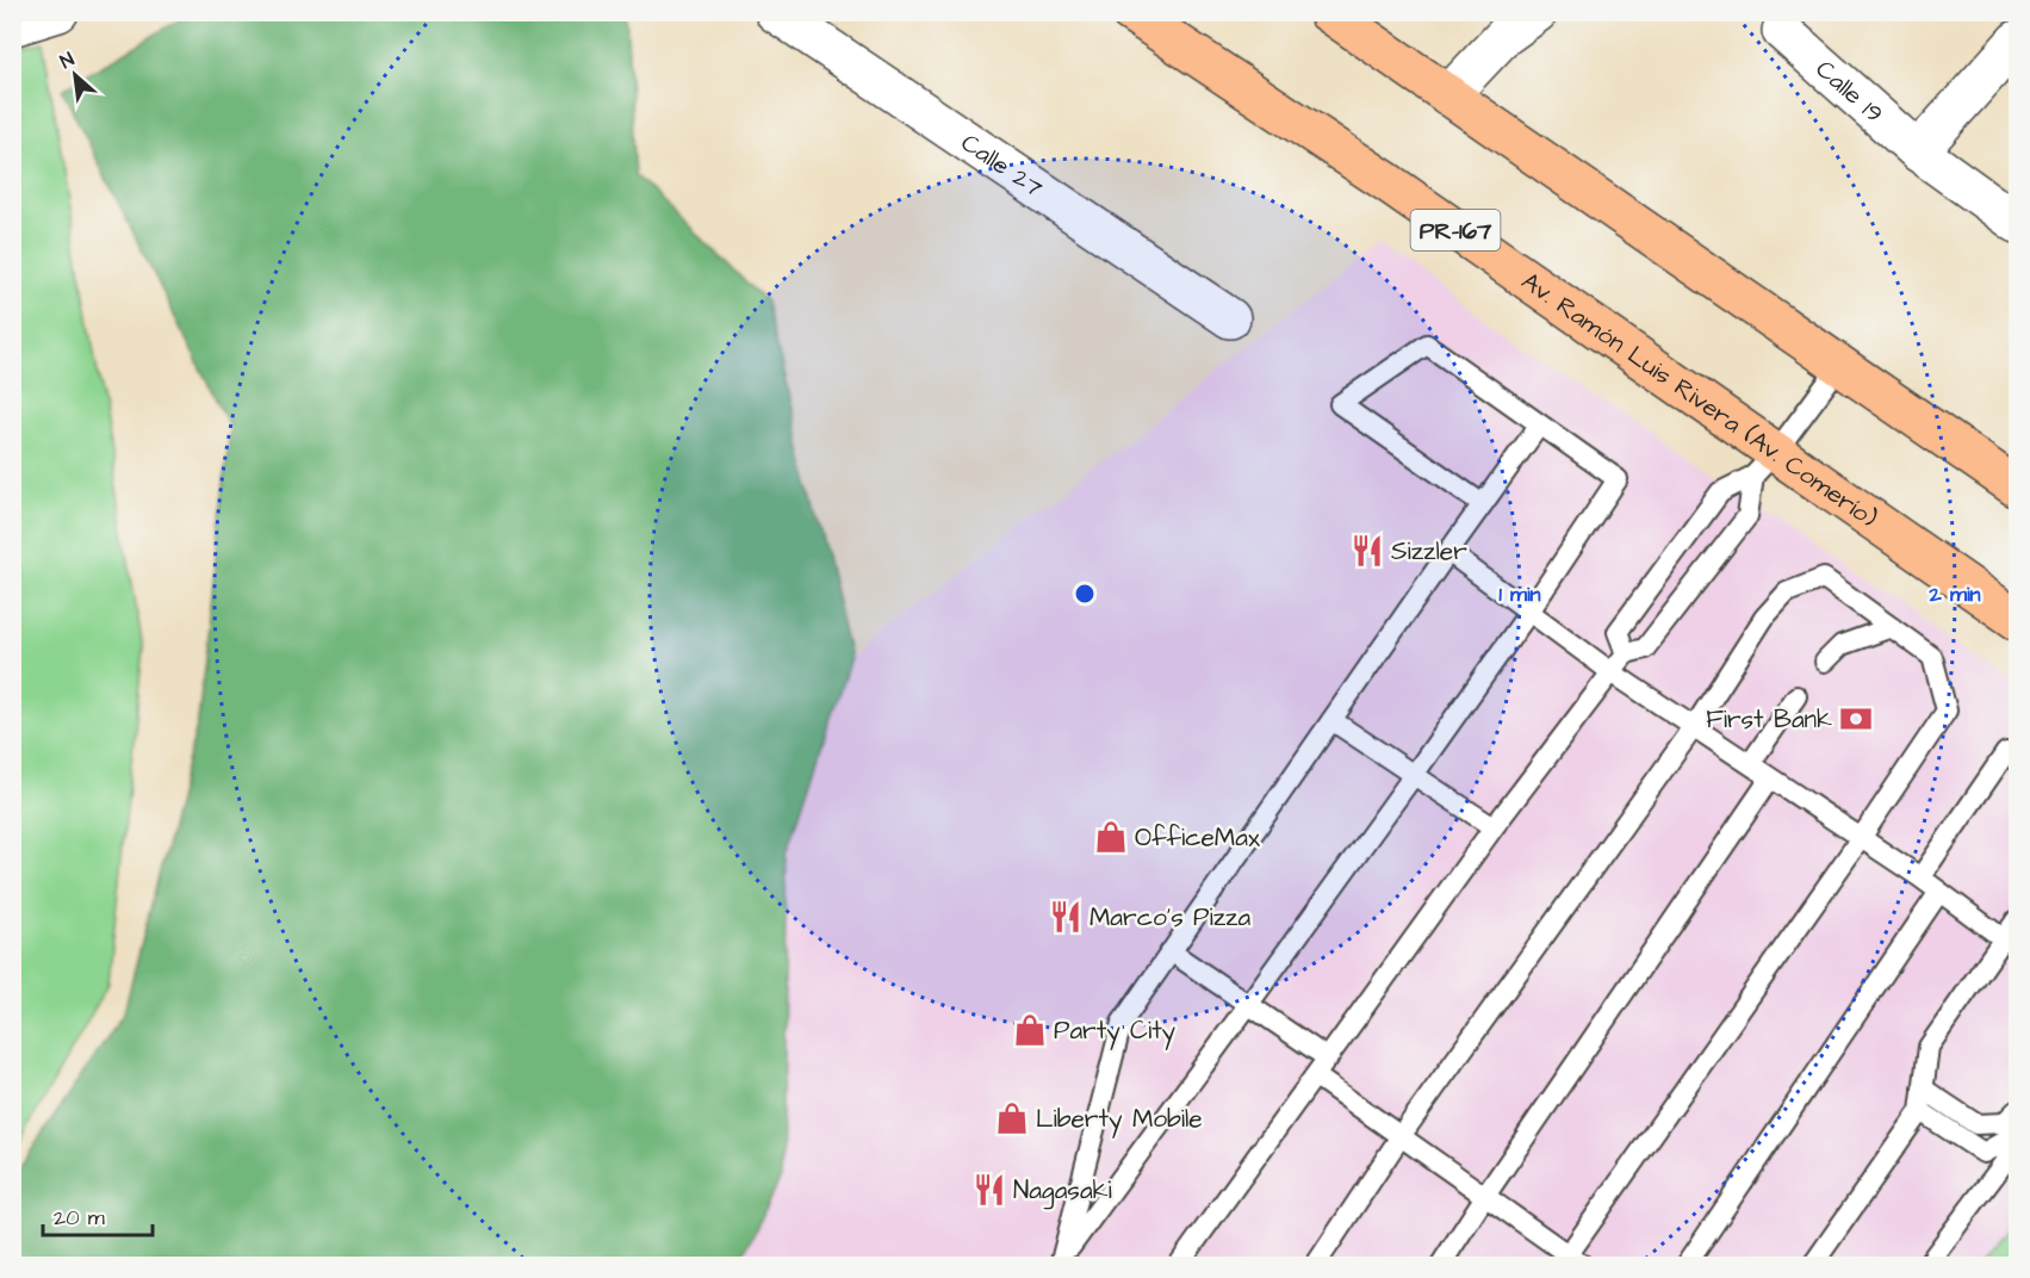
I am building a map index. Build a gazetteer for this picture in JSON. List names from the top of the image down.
{
  "streets": {
    "main road": ["PR-167", "Av. Ramón Luis Rivera (Av. Comerío)"],
    "street": ["Calle 19", "Calle 27"]
  },
  "places": {
    "restaurant": ["Sizzler", "Marco's Pizza", "Nagasaki"],
    "bank": ["First Bank"],
    "shop": ["OfficeMax", "Party City", "Liberty Mobile"]
  },
  "scale_bar": "20 m",
  "north": "top left",
  "rings": ["1 min", "2 min"]
}
